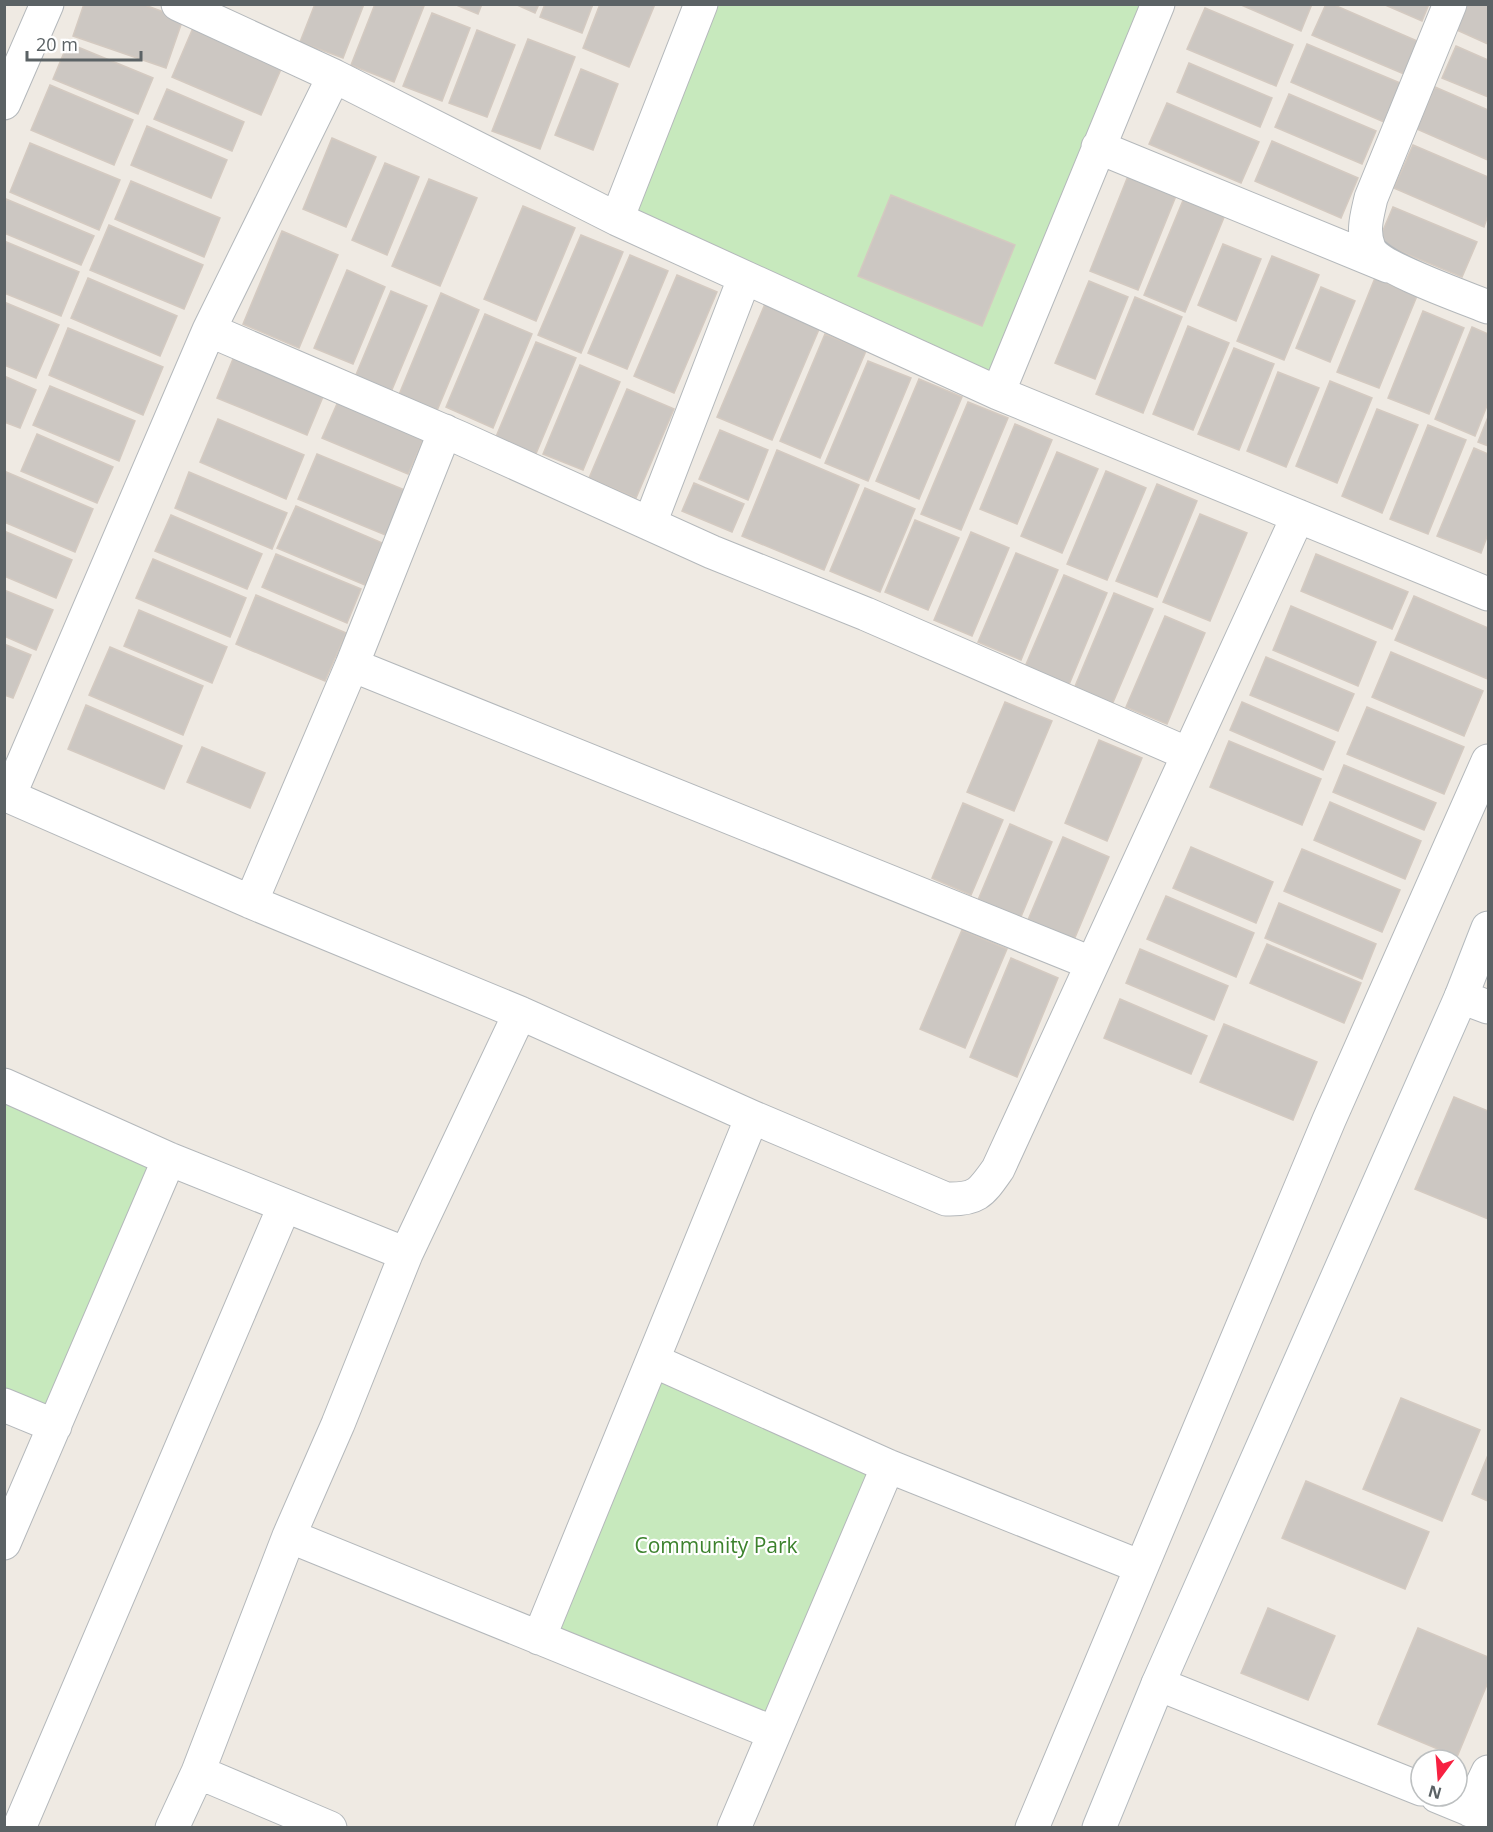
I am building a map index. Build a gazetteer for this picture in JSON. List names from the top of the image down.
{
  "parks": ["Community Park"],
  "scale_bar": "20 m",
  "north": "bottom"
}
